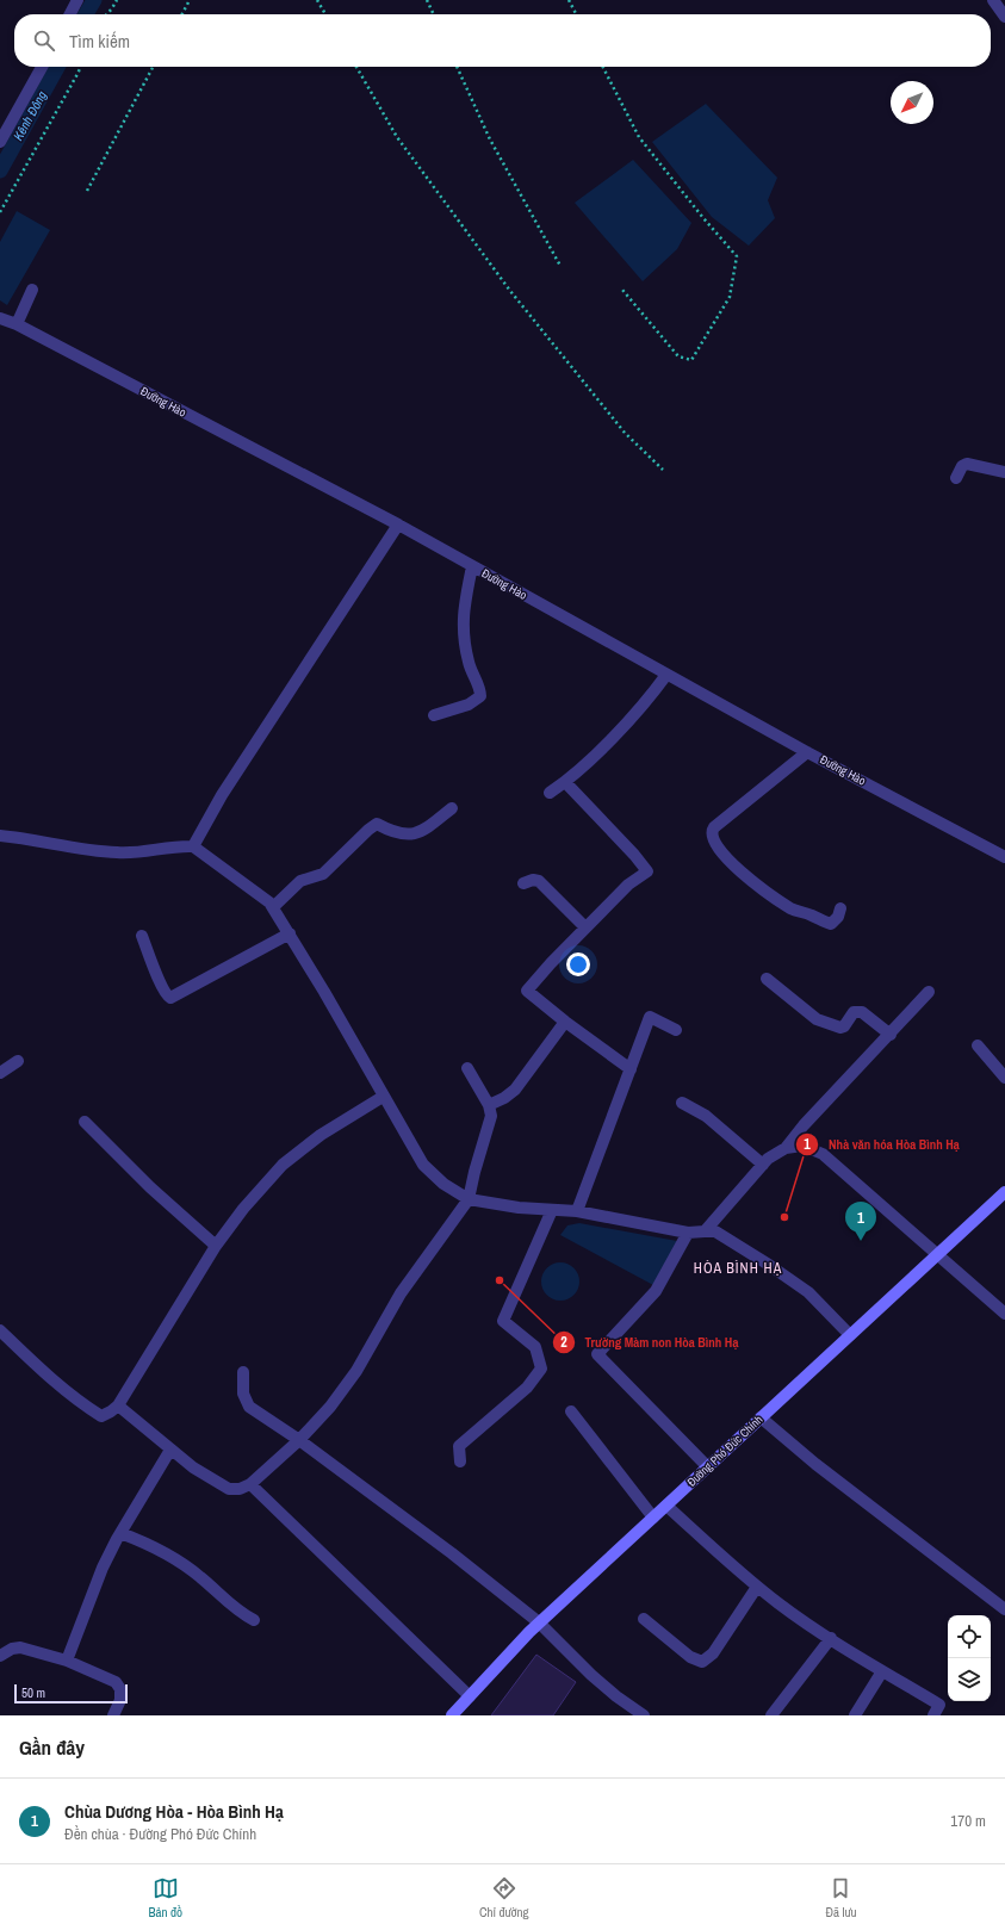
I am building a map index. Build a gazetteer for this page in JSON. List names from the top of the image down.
{
  "streets": {
    "main road": ["Đường Phó Đức Chính"],
    "street": ["Đường Hào"]
  },
  "districts": ["HÒA BÌNH HẠ"],
  "water": ["Kênh Đông"],
  "places": ["Nhà văn hóa Hòa Bình Hạ", "Trường Màm non Hòa Bình Hạ"],
  "scale_bar": "50 m",
  "north": "bottom left",
  "page": {
    "search": "Tìm kiếm",
    "pins": "1",
    "scale": "50 m",
    "heading": "Gần đây",
    "list": [
      {
        "mark": "1",
        "name": "Chùa Dương Hòa - Hòa Bình Hạ",
        "note": "Đền chùa · Đường Phó Đức Chính",
        "value": "170 m"
      }
    ],
    "nav": ["Bản đồ", "Chỉ đường", "Đã lưu"]
  }
}
